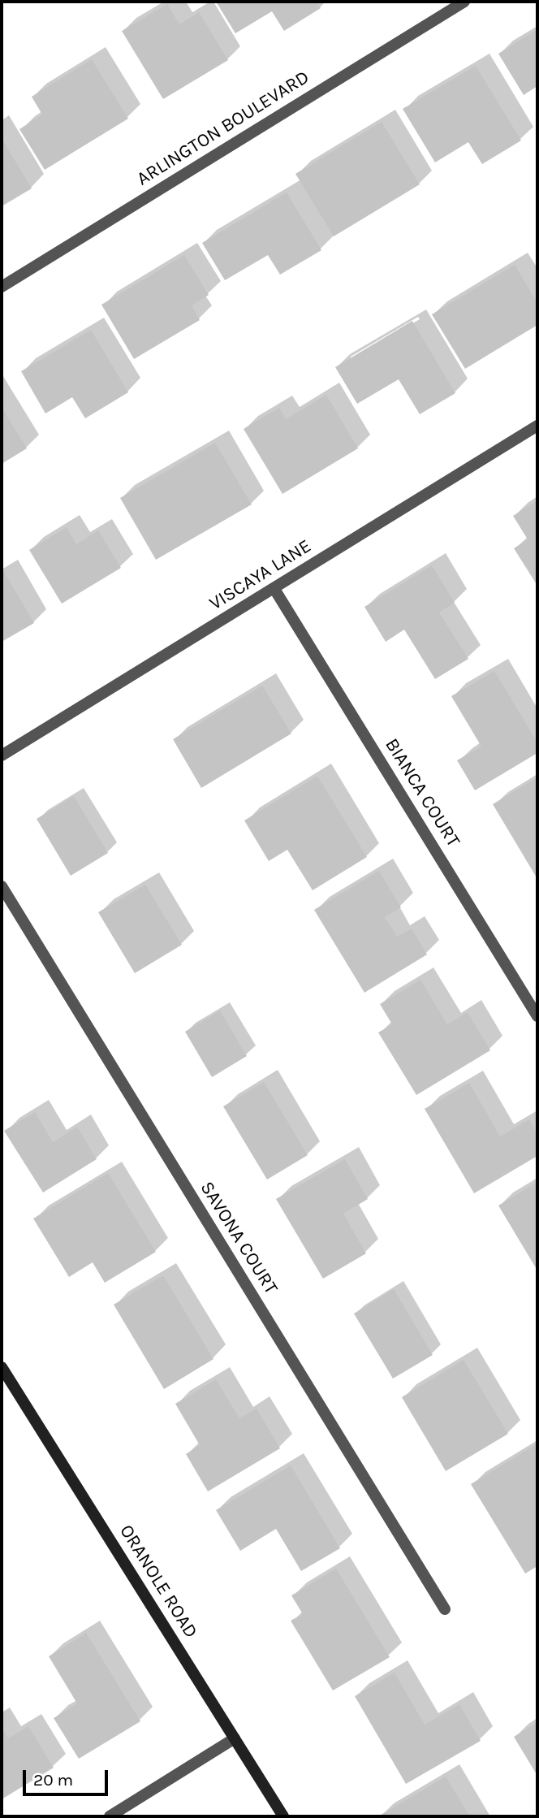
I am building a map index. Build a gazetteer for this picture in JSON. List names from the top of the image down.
{
  "streets": {
    "street": [
      "ARLINGTON BOULEVARD",
      "VISCAYA LANE",
      "BIANCA COURT",
      "SAVONA COURT",
      "ORANOLE ROAD"
    ]
  },
  "crossings": [
    ["VISCAYA LANE", "BIANCA COURT"]
  ],
  "scale_bar": "20 m"
}
